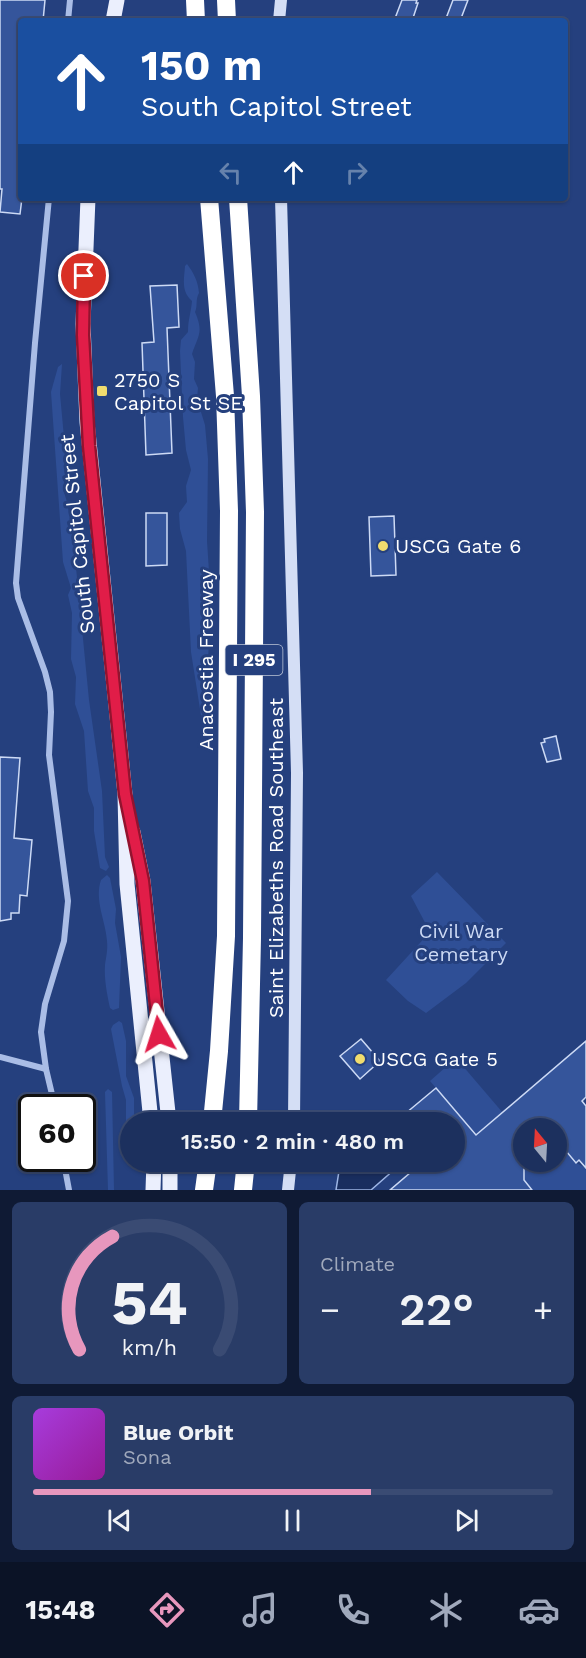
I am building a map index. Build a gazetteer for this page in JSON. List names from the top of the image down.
{
  "streets": {
    "highway": ["Anacostia Freeway", "I 295"],
    "main road": ["South Capitol Street", "Saint Elizabeths Road Southeast"]
  },
  "parks": ["Civil War Cemetary"],
  "places": {
    "transit": ["2750 S Capitol St SE"],
    "other": ["USCG Gate 6", "USCG Gate 5"]
  },
  "north": "top",
  "page": {
    "turn": ["150 m", "South Capitol Street"],
    "limit": "60",
    "trip": "15:50 · 2 min · 480 m",
    "tile": "Climate",
    "heat": ["−", "22°", "+"],
    "song": ["Blue Orbit", "Sona"],
    "tabs": "15:48",
    "gauge": ["54", "km/h"]
  }
}
